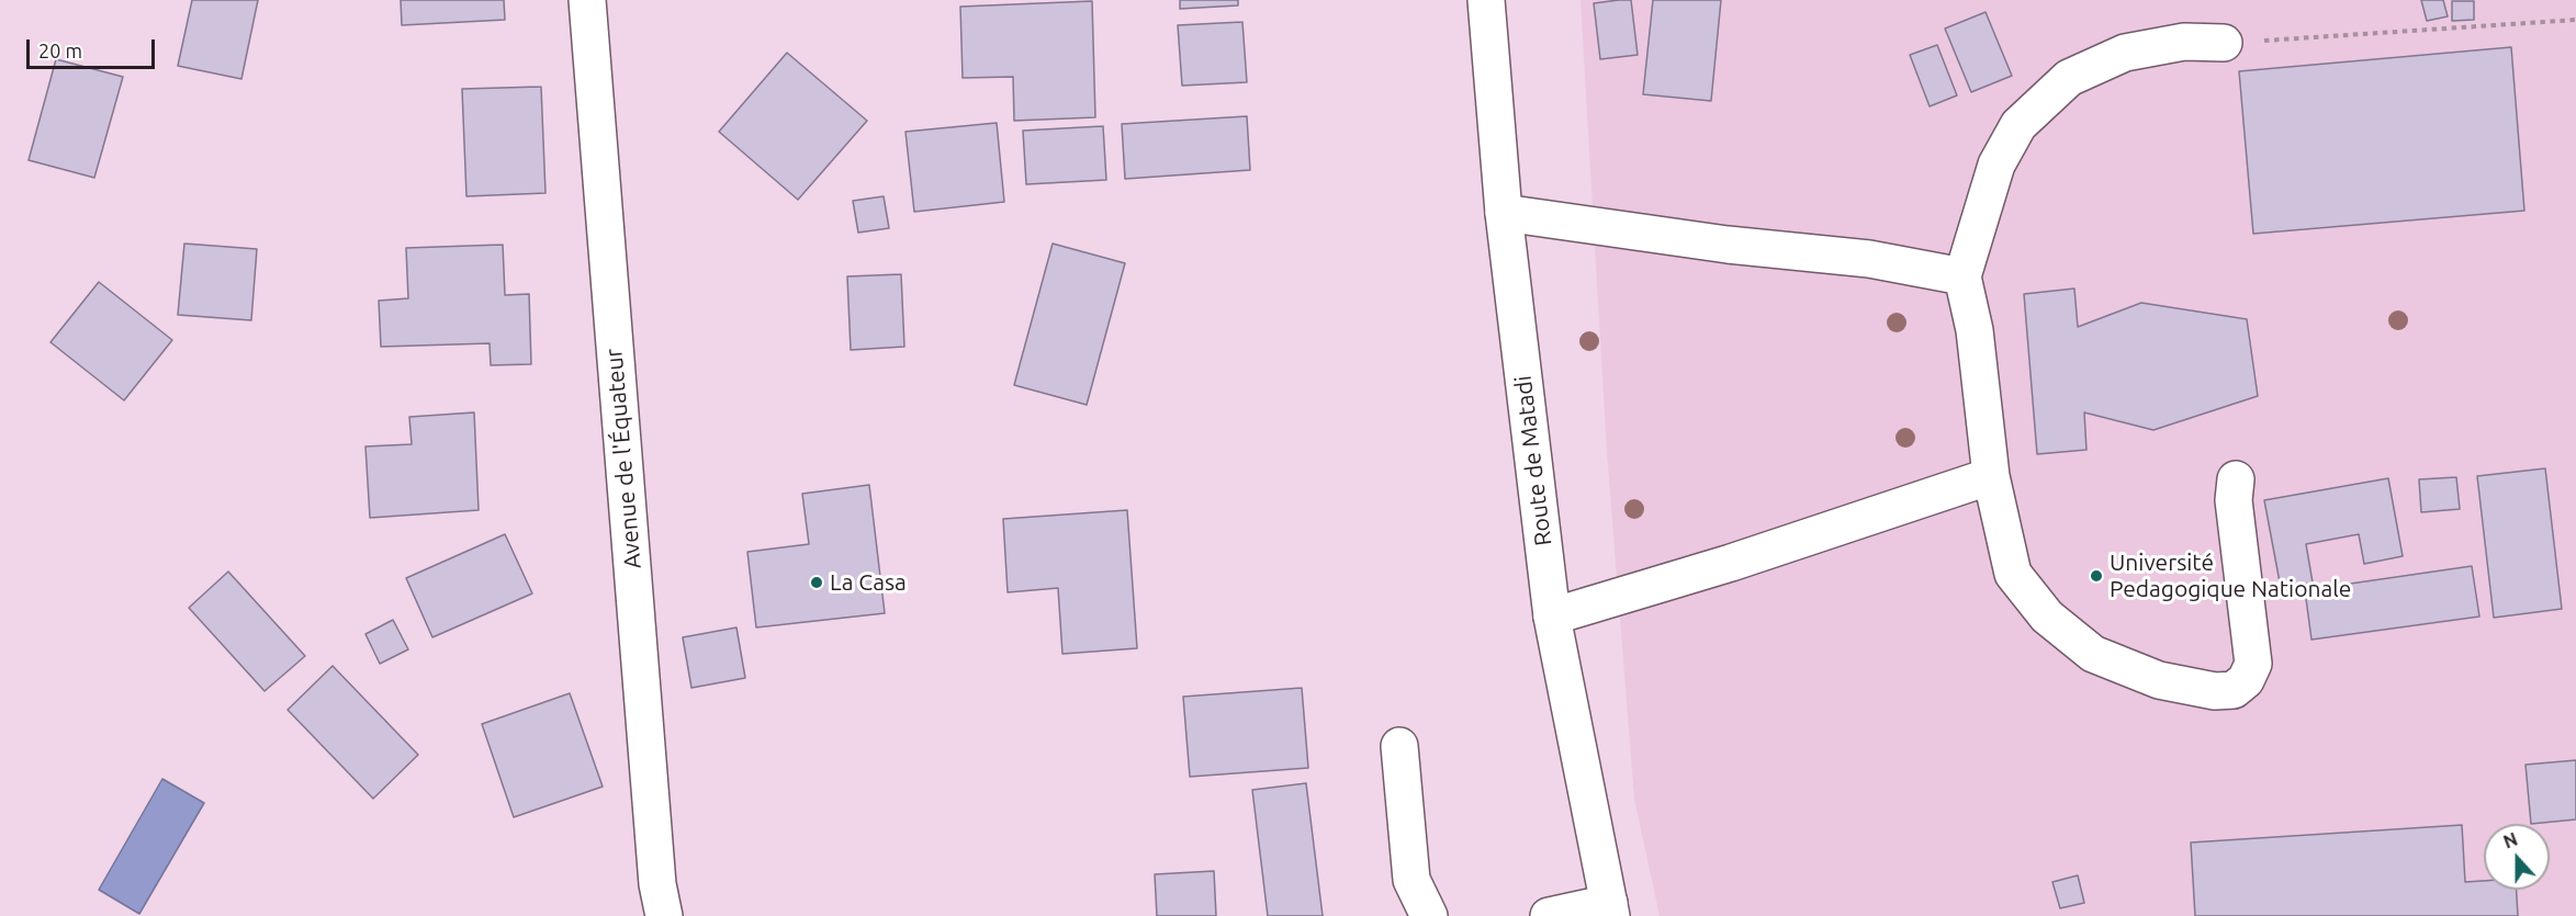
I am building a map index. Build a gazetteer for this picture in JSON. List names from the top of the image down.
{
  "streets": {
    "street": ["Avenue de l'Équateur", "Route de Matadi"]
  },
  "places": ["Université Pedagogique Nationale", "La Casa"],
  "scale_bar": "20 m",
  "north": "top"
}
